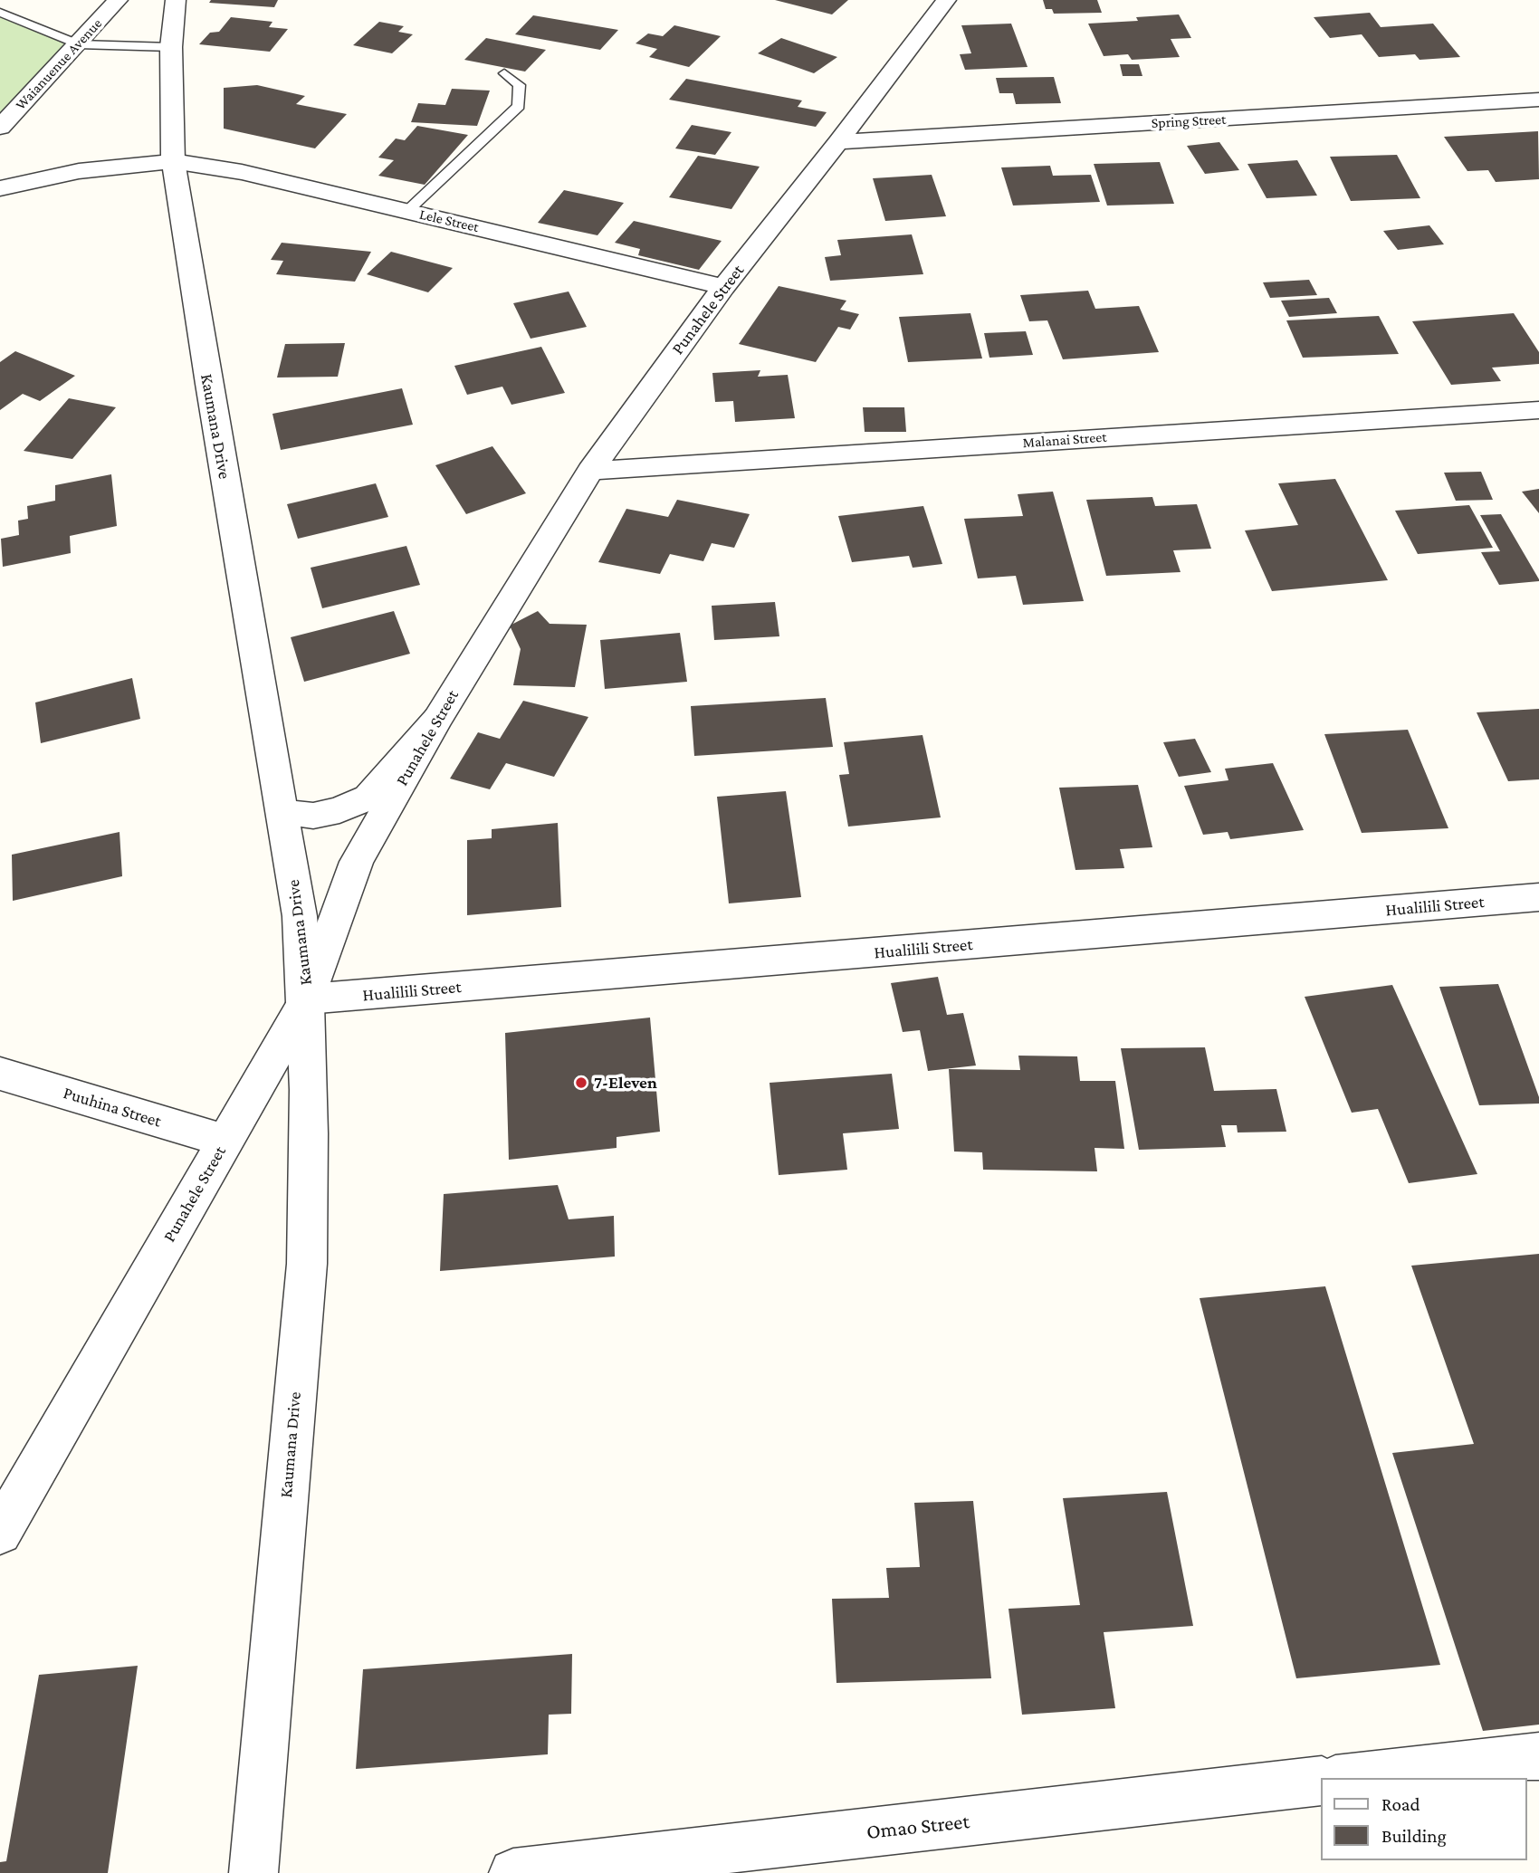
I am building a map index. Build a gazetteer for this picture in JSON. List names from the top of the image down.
{
  "streets": {
    "street": [
      "Waianuenue Avenue",
      "Spring Street",
      "Lele Street",
      "Punahele Street",
      "Kaumana Drive",
      "Malanai Street",
      "Hualilili Street",
      "Puuhina Street",
      "Omao Street"
    ]
  },
  "crossings": [
    ["Spring Street", "Punahele Street"],
    ["Lele Street", "Punahele Street"],
    ["Lele Street", "Kaumana Drive"],
    ["Punahele Street", "Kaumana Drive"],
    ["Punahele Street", "Malanai Street"],
    ["Punahele Street", "Hualilili Street"],
    ["Punahele Street", "Puuhina Street"],
    ["Kaumana Drive", "Hualilili Street"]
  ],
  "places": ["7-Eleven"],
  "legend": ["Road", "Building"]
}
